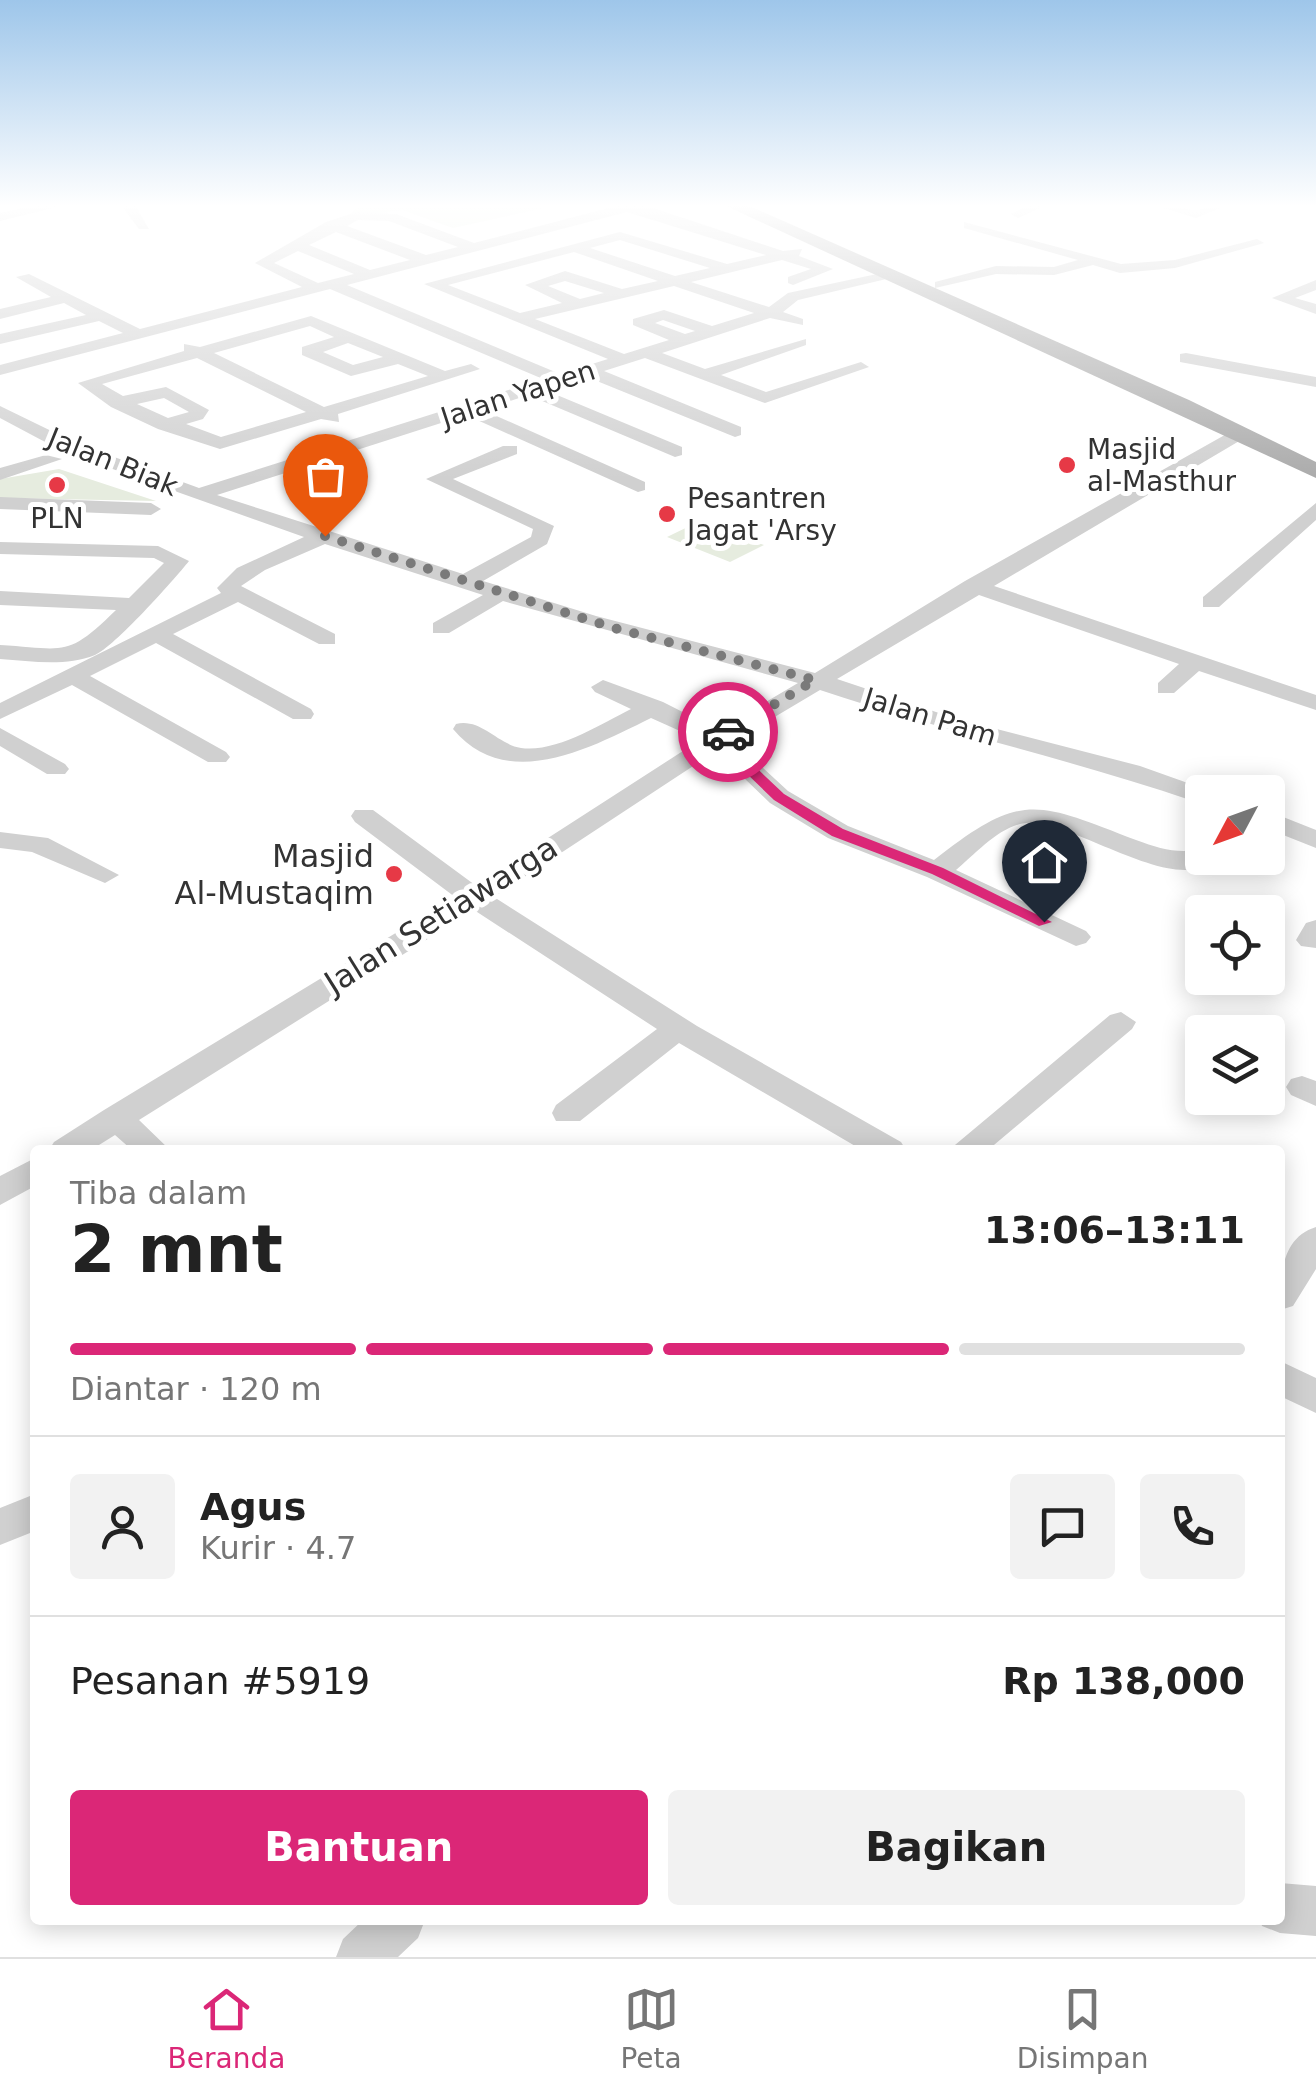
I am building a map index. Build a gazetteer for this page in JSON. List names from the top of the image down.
{
  "streets": {
    "street": [
      "Jalan Yapen",
      "Jalan Biak",
      "Jalan Pam",
      "Jalan Setiawarga"
    ]
  },
  "crossings": [
    ["Jalan Yapen", "Jalan Biak"],
    ["Jalan Yapen", "Jalan Pam"],
    ["Jalan Biak", "Jalan Pam"],
    ["Jalan Pam", "Jalan Setiawarga"]
  ],
  "places": [
    "Masjid al-Masthur",
    "PLN",
    "Pesantren Jagat 'Arsy",
    "Masjid Al-Mustaqim"
  ],
  "north": "bottom left",
  "page": {
    "heading": ["2 mnt", "Tiba dalam", "13:06–13:11"],
    "panel": [
      "Agus",
      "Kurir · 4.7",
      "Pesanan #5919",
      "Rp 138,000"
    ],
    "bar": "Diantar · 120 m",
    "buttons": ["Bantuan", "Bagikan"],
    "tabs": ["Beranda", "Peta", "Disimpan"]
  }
}
